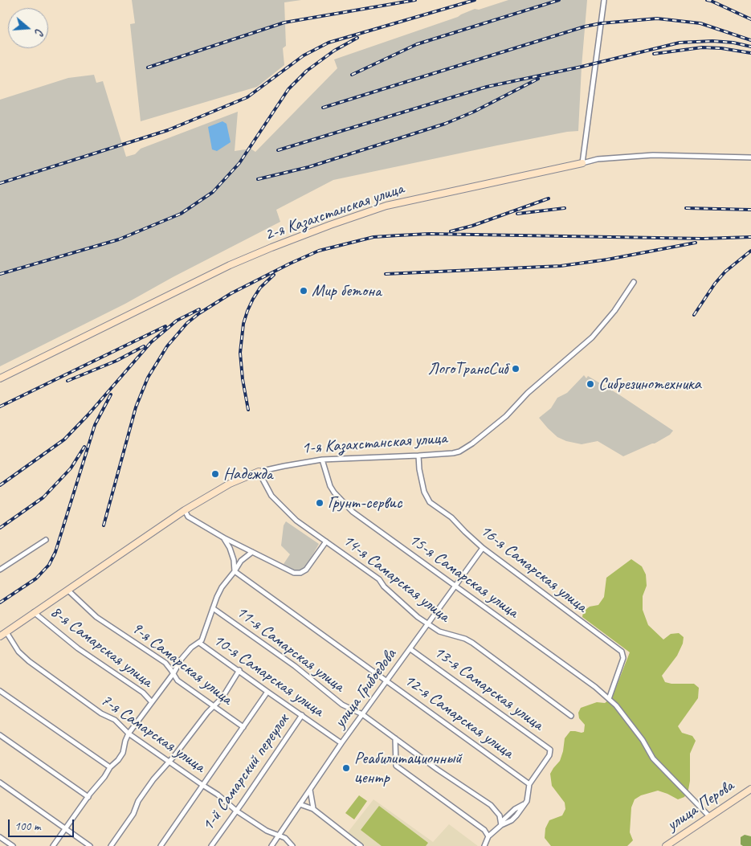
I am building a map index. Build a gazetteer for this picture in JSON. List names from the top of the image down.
{
  "streets": {
    "street": [
      "2-я Казахстанская улица",
      "1-я Казахстанская улица",
      "16-я Самарская улица",
      "15-я Самарская улица",
      "14-я Самарская улица",
      "8-я Самарская улица",
      "11-я Самарская улица",
      "9-я Самарская улица",
      "10-я Самарская улица",
      "улица Грибоедова",
      "13-я Самарская улица",
      "12-я Самарская улица",
      "7-я Самарская улица",
      "1-й Самарский переулок",
      "улица Перова"
    ]
  },
  "crossings": [
    ["1-я Казахстанская улица", "16-я Самарская улица"],
    ["1-я Казахстанская улица", "15-я Самарская улица"],
    ["1-я Казахстанская улица", "14-я Самарская улица"],
    ["1-я Казахстанская улица", "8-я Самарская улица"],
    ["1-я Казахстанская улица", "9-я Самарская улица"],
    ["1-я Казахстанская улица", "7-я Самарская улица"],
    ["16-я Самарская улица", "15-я Самарская улица"],
    ["16-я Самарская улица", "улица Грибоедова"],
    ["15-я Самарская улица", "улица Грибоедова"],
    ["15-я Самарская улица", "улица Перова"],
    ["14-я Самарская улица", "улица Грибоедова"],
    ["11-я Самарская улица", "улица Грибоедова"],
    ["10-я Самарская улица", "улица Грибоедова"],
    ["10-я Самарская улица", "1-й Самарский переулок"],
    ["улица Грибоедова", "13-я Самарская улица"],
    ["улица Грибоедова", "12-я Самарская улица"],
    ["улица Грибоедова", "7-я Самарская улица"],
    ["13-я Самарская улица", "12-я Самарская улица"],
    ["7-я Самарская улица", "1-й Самарский переулок"]
  ],
  "places": [
    "Мир бетона",
    "ЛогоТрансСиб",
    "Сибрезинотехника",
    "Надежда",
    "Грунт-сервис",
    "Реабилитационный центр"
  ],
  "scale_bar": "100 m",
  "north": "right"
}
